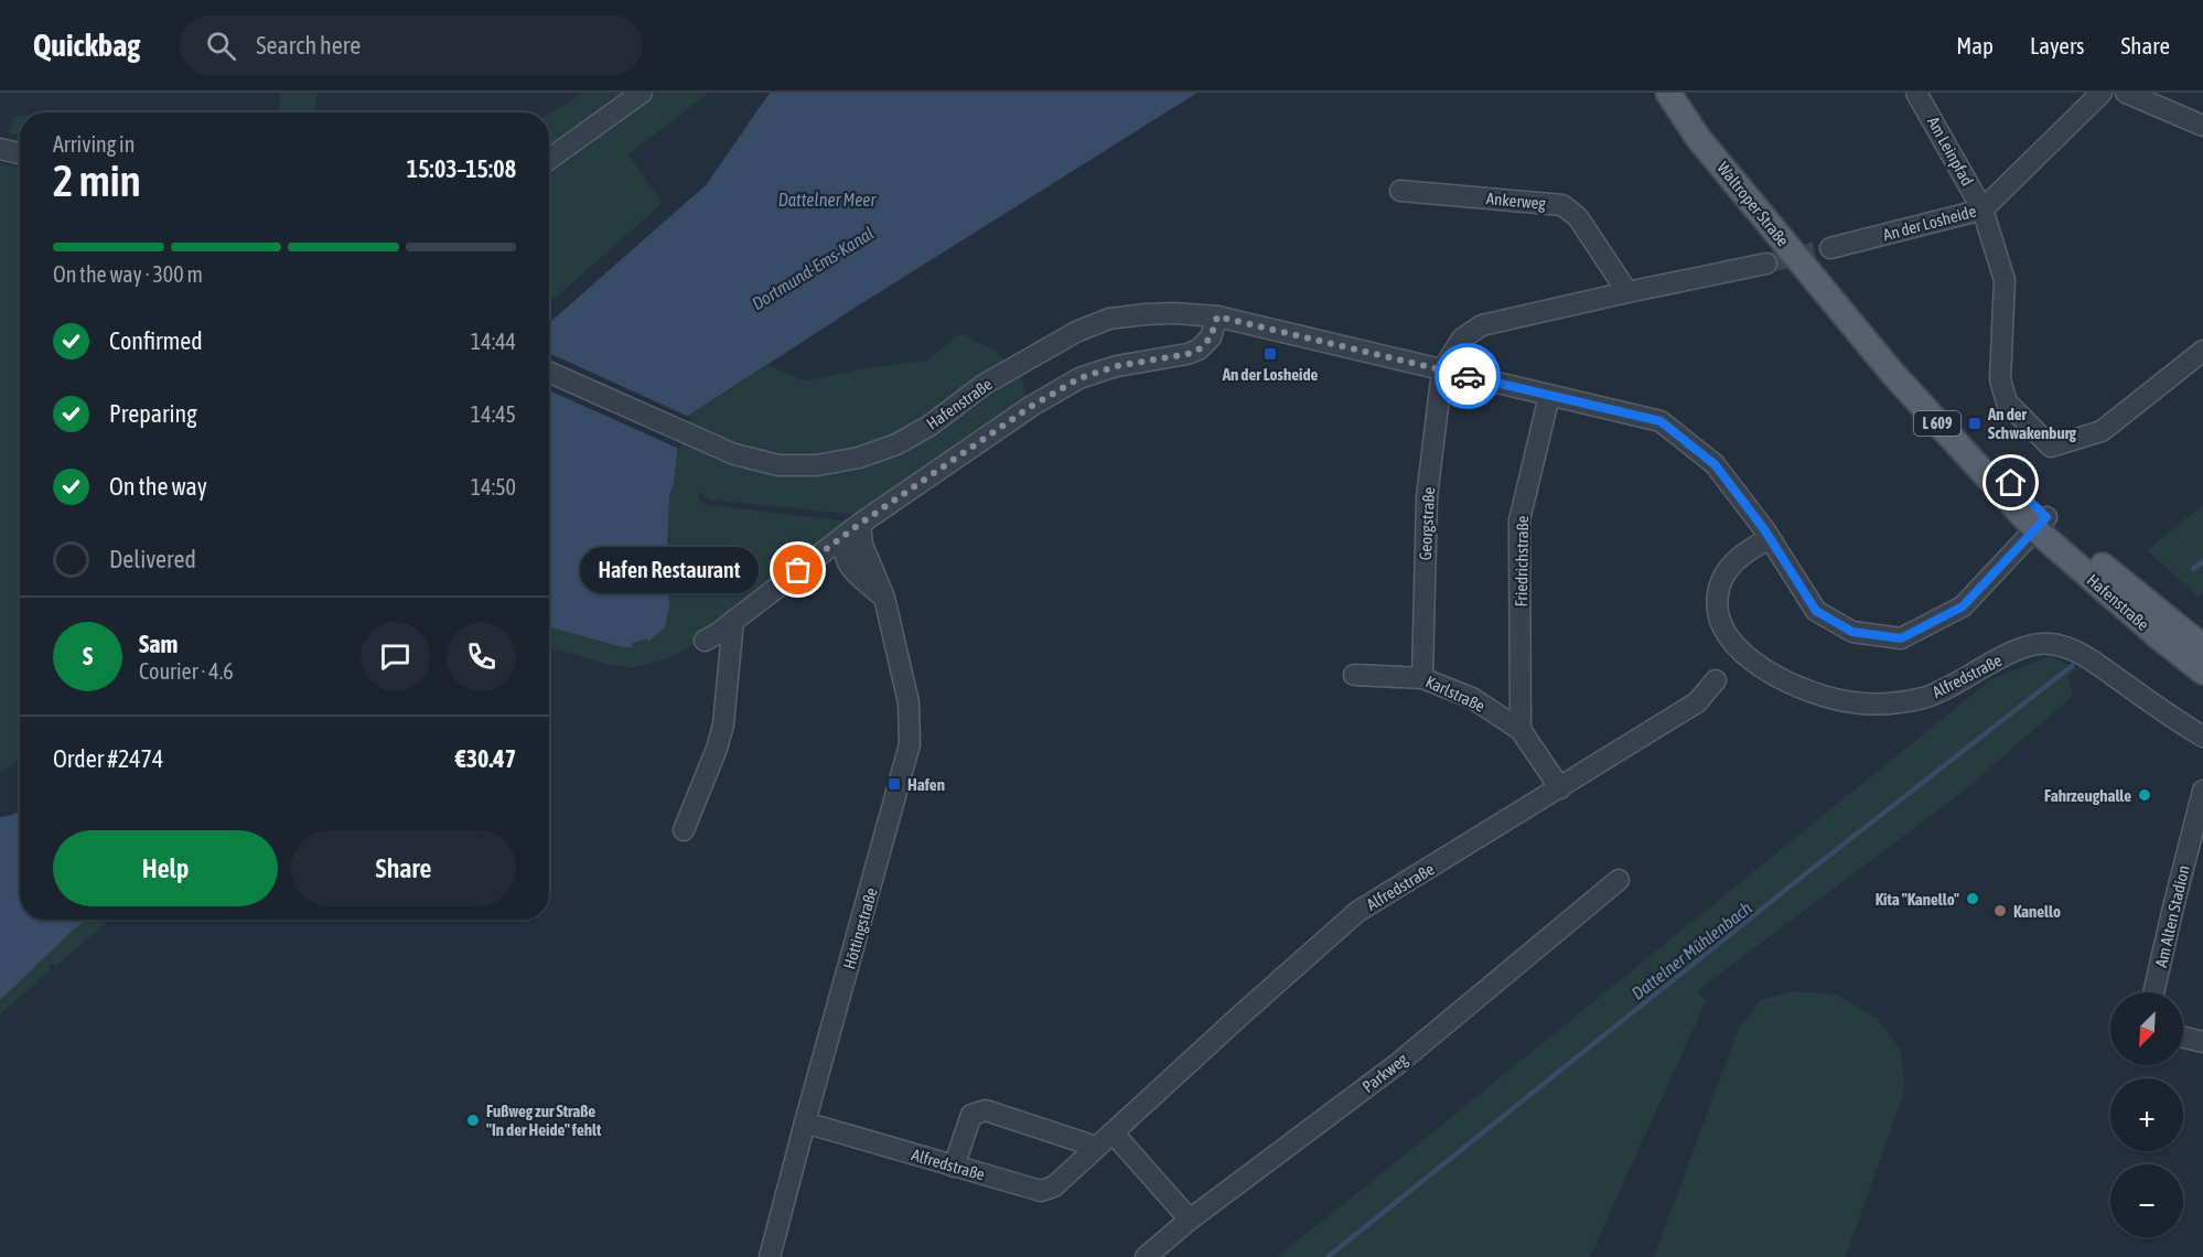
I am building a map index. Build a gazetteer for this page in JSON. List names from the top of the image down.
{
  "streets": {
    "main road": ["Waltroper Straße", "Hafenstraße", "L 609"],
    "street": [
      "Am Leinpfad",
      "Ankerweg",
      "An der Losheide",
      "Georgstraße",
      "Friedrichstraße",
      "Alfredstraße",
      "Karlstraße",
      "Am Alten Stadion",
      "Höttingstraße",
      "Parkweg"
    ]
  },
  "crossings": [
    ["Am Leinpfad", "An der Losheide"],
    ["Waltroper Straße", "Hafenstraße"],
    ["Hafenstraße", "Georgstraße"],
    ["Hafenstraße", "Friedrichstraße"],
    ["Hafenstraße", "Alfredstraße"],
    ["Georgstraße", "Karlstraße"],
    ["Friedrichstraße", "Karlstraße"],
    ["Alfredstraße", "Karlstraße"],
    ["Alfredstraße", "Höttingstraße"]
  ],
  "water": ["Dattelner Meer", "Dortmund-Ems-Kanal", "Dattelner Mühlenbach"],
  "places": {
    "transit": ["An der Losheide", "An der Schwakenburg", "Hafen"],
    "other": [
      "Hafen Restaurant",
      "Fahrzeughalle",
      "Kita \"Kanello\"",
      "Kanello",
      "Fußweg zur Straße \"In der Heide\" fehlt"
    ]
  },
  "north": "bottom left",
  "page": {
    "header": "Quickbag",
    "search": "Search here",
    "nav": ["Map", "Layers", "Share"],
    "heading": ["2 min", "Arriving in", "15:03–15:08"],
    "panel": [
      "Sam",
      "Courier · 4.6",
      "Order #2474",
      "€30.47"
    ],
    "bar": "On the way · 300 m",
    "list": [
      ["Confirmed", "14:44"],
      ["Preparing", "14:45"],
      ["On the way", "14:50"],
      "Delivered"
    ],
    "bubble": "Hafen Restaurant",
    "round": "S",
    "buttons": ["Help", "Share"],
    "map_buttons": ["+", "−"]
  }
}
